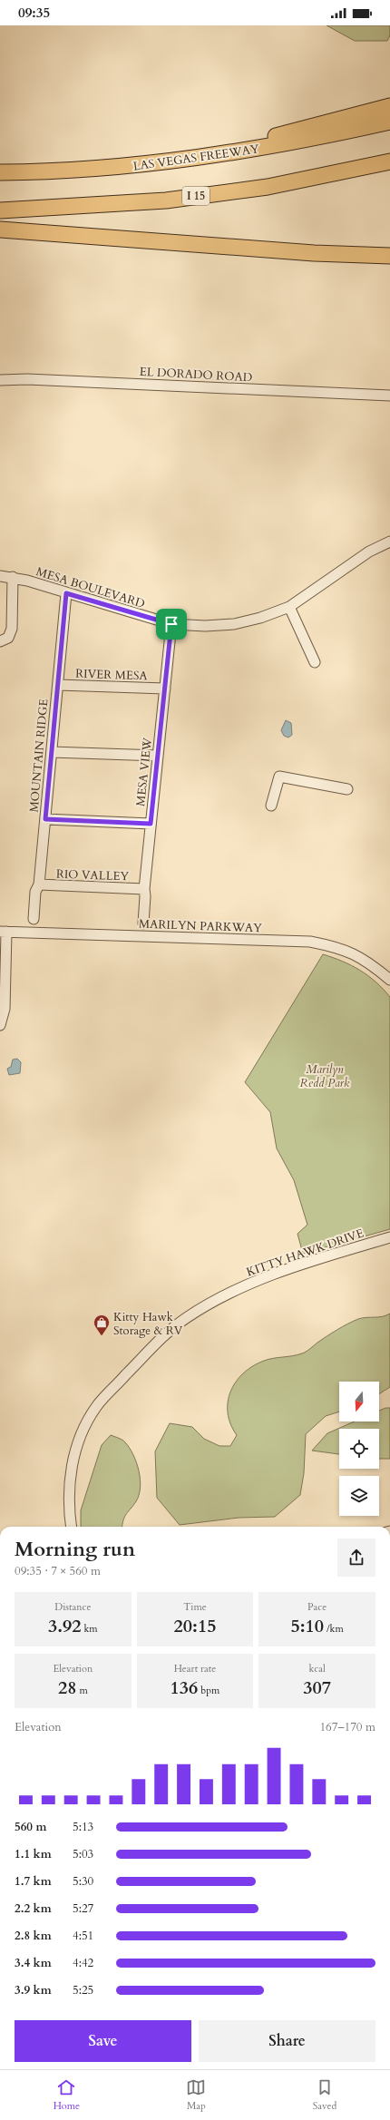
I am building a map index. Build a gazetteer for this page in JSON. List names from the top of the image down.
{
  "streets": {
    "highway": ["LAS VEGAS FREEWAY", "I 15"],
    "street": [
      "EL DORADO ROAD",
      "MESA BOULEVARD",
      "RIVER MESA",
      "MOUNTAIN RIDGE",
      "MESA VIEW",
      "RIO VALLEY",
      "MARILYN PARKWAY",
      "KITTY HAWK DRIVE"
    ]
  },
  "crossings": [
    ["MESA BOULEVARD", "MOUNTAIN RIDGE"],
    ["MESA BOULEVARD", "MESA VIEW"],
    ["RIVER MESA", "MOUNTAIN RIDGE"],
    ["RIVER MESA", "MESA VIEW"],
    ["MOUNTAIN RIDGE", "RIO VALLEY"],
    ["MESA VIEW", "RIO VALLEY"]
  ],
  "parks": ["Marilyn Redd Park"],
  "places": {
    "shop": ["Kitty Hawk Storage & RV"]
  },
  "north": "bottom",
  "page": {
    "status": "09:35",
    "heading": ["Morning run", "09:35 · 7 × 560 m"],
    "stats": [
      ["Distance", "3.92 km"],
      ["Time", "20:15"],
      ["Pace", "5:10 /km"],
      ["Elevation", "28 m"],
      ["Heart rate", "136 bpm"],
      ["kcal", "307"]
    ],
    "chart": ["Elevation", "167–170 m"],
    "list": [
      {
        "name": "560 m",
        "note": "5:13"
      },
      {
        "name": "1.1 km",
        "note": "5:03"
      },
      {
        "name": "1.7 km",
        "note": "5:30"
      },
      {
        "name": "2.2 km",
        "note": "5:27"
      },
      {
        "name": "2.8 km",
        "note": "4:51"
      },
      {
        "name": "3.4 km",
        "note": "4:42"
      },
      {
        "name": "3.9 km",
        "note": "5:25"
      }
    ],
    "buttons": ["Save", "Share"],
    "tabs": ["Home", "Map", "Saved"]
  }
}
